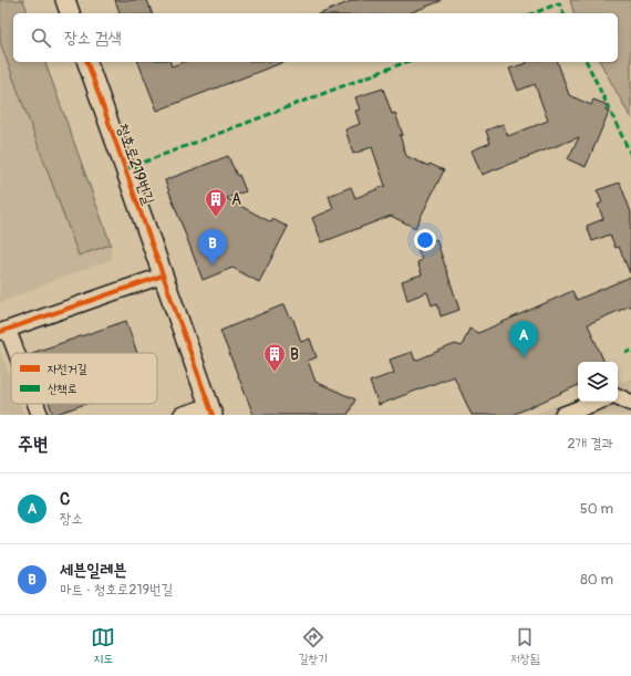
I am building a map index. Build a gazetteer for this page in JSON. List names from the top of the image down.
{
  "streets": {
    "street": ["청호로219번길"]
  },
  "places": {
    "building": ["A", "B"]
  },
  "legend": ["자전거길", "산책로"],
  "page": {
    "search": "장소 검색",
    "pins": ["B", "A"],
    "heading": ["주변", "2개 결과"],
    "list": [
      {
        "mark": "A",
        "name": "C",
        "note": "장소",
        "value": "50 m"
      },
      {
        "mark": "B",
        "name": "세븐일레븐",
        "note": "마트 · 청호로219번길",
        "value": "80 m"
      }
    ],
    "nav": ["지도", "길찾기", "저장됨"]
  }
}
